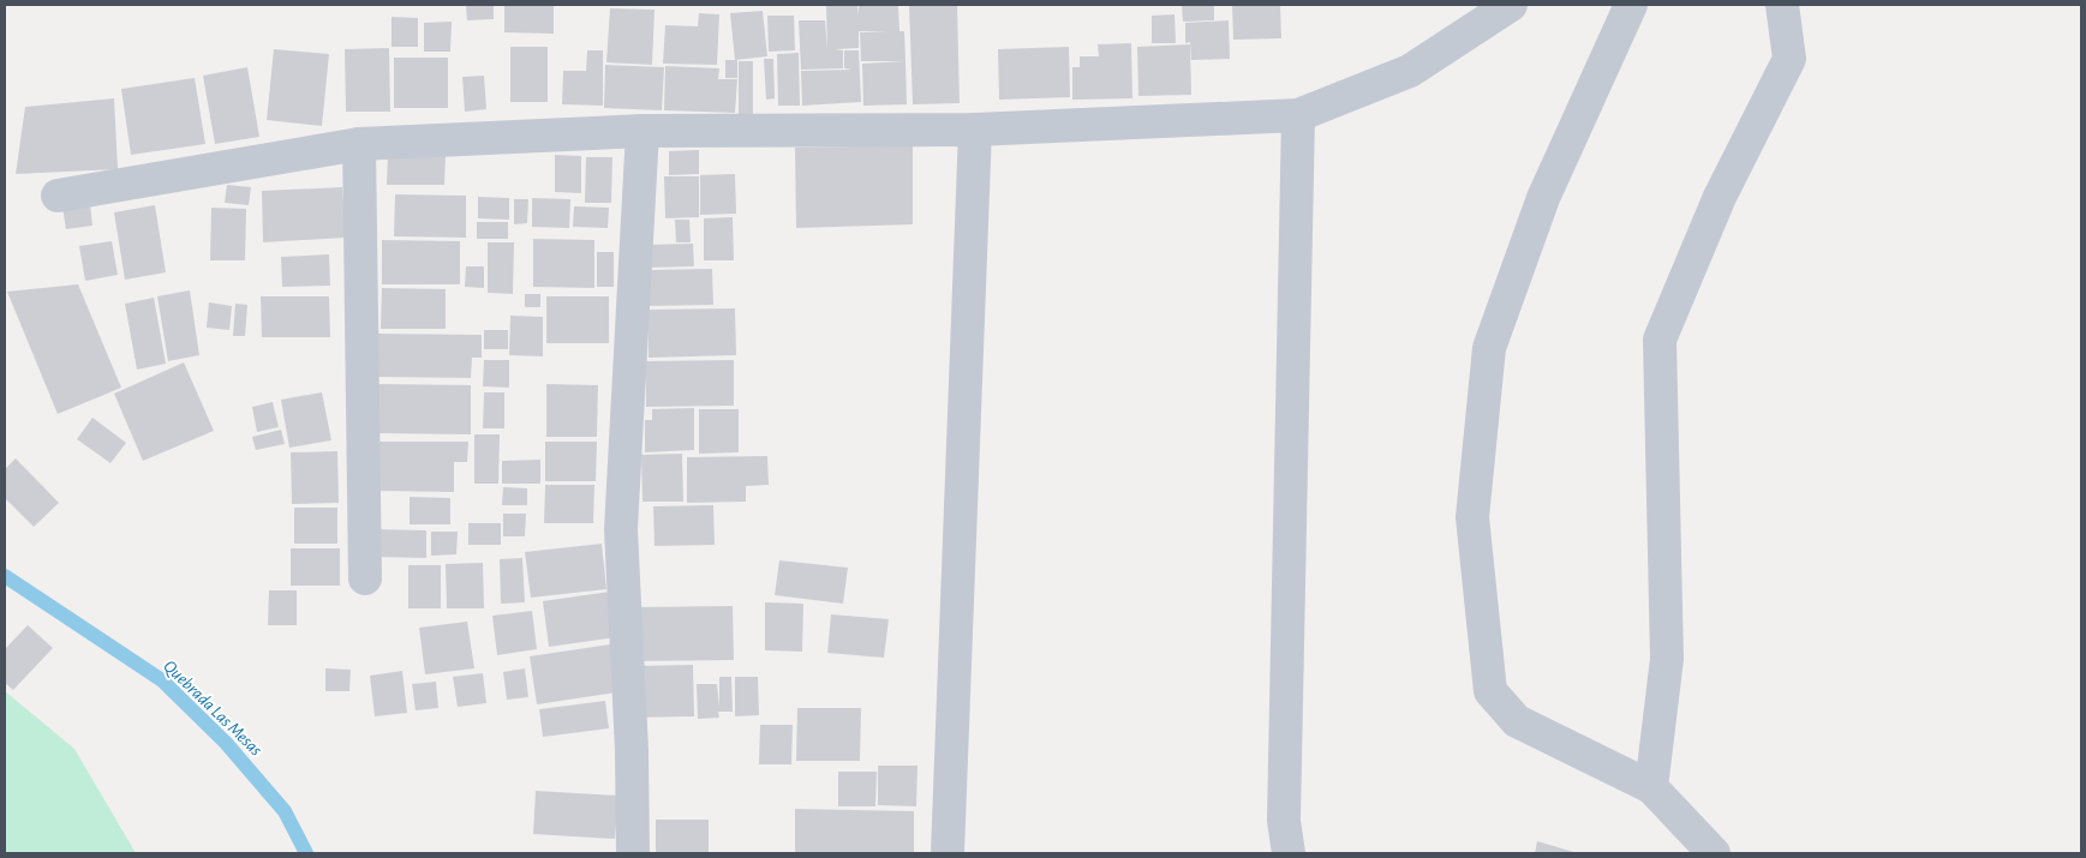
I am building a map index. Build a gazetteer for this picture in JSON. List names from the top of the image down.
{
  "water": ["Quebrada Las Mesas"]
}
